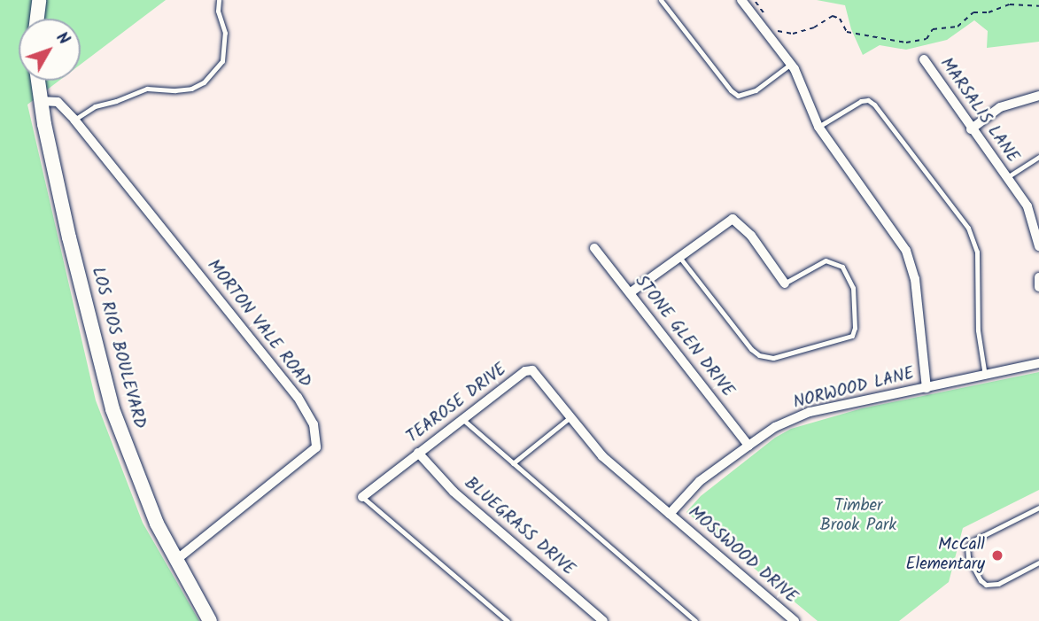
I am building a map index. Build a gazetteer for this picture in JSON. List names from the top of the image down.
{
  "streets": {
    "street": [
      "MARSALIS LANE",
      "MORTON VALE ROAD",
      "STONE GLEN DRIVE",
      "LOS RIOS BOULEVARD",
      "NORWOOD LANE",
      "TEAROSE DRIVE",
      "BLUEGRASS DRIVE",
      "MOSSWOOD DRIVE"
    ]
  },
  "crossings": [
    ["MORTON VALE ROAD", "LOS RIOS BOULEVARD"],
    ["STONE GLEN DRIVE", "NORWOOD LANE"],
    ["NORWOOD LANE", "TEAROSE DRIVE"],
    ["NORWOOD LANE", "MOSSWOOD DRIVE"],
    ["TEAROSE DRIVE", "BLUEGRASS DRIVE"],
    ["TEAROSE DRIVE", "MOSSWOOD DRIVE"]
  ],
  "parks": ["Timber Brook Park"],
  "places": ["McCall Elementary"],
  "north": "top right"
}
